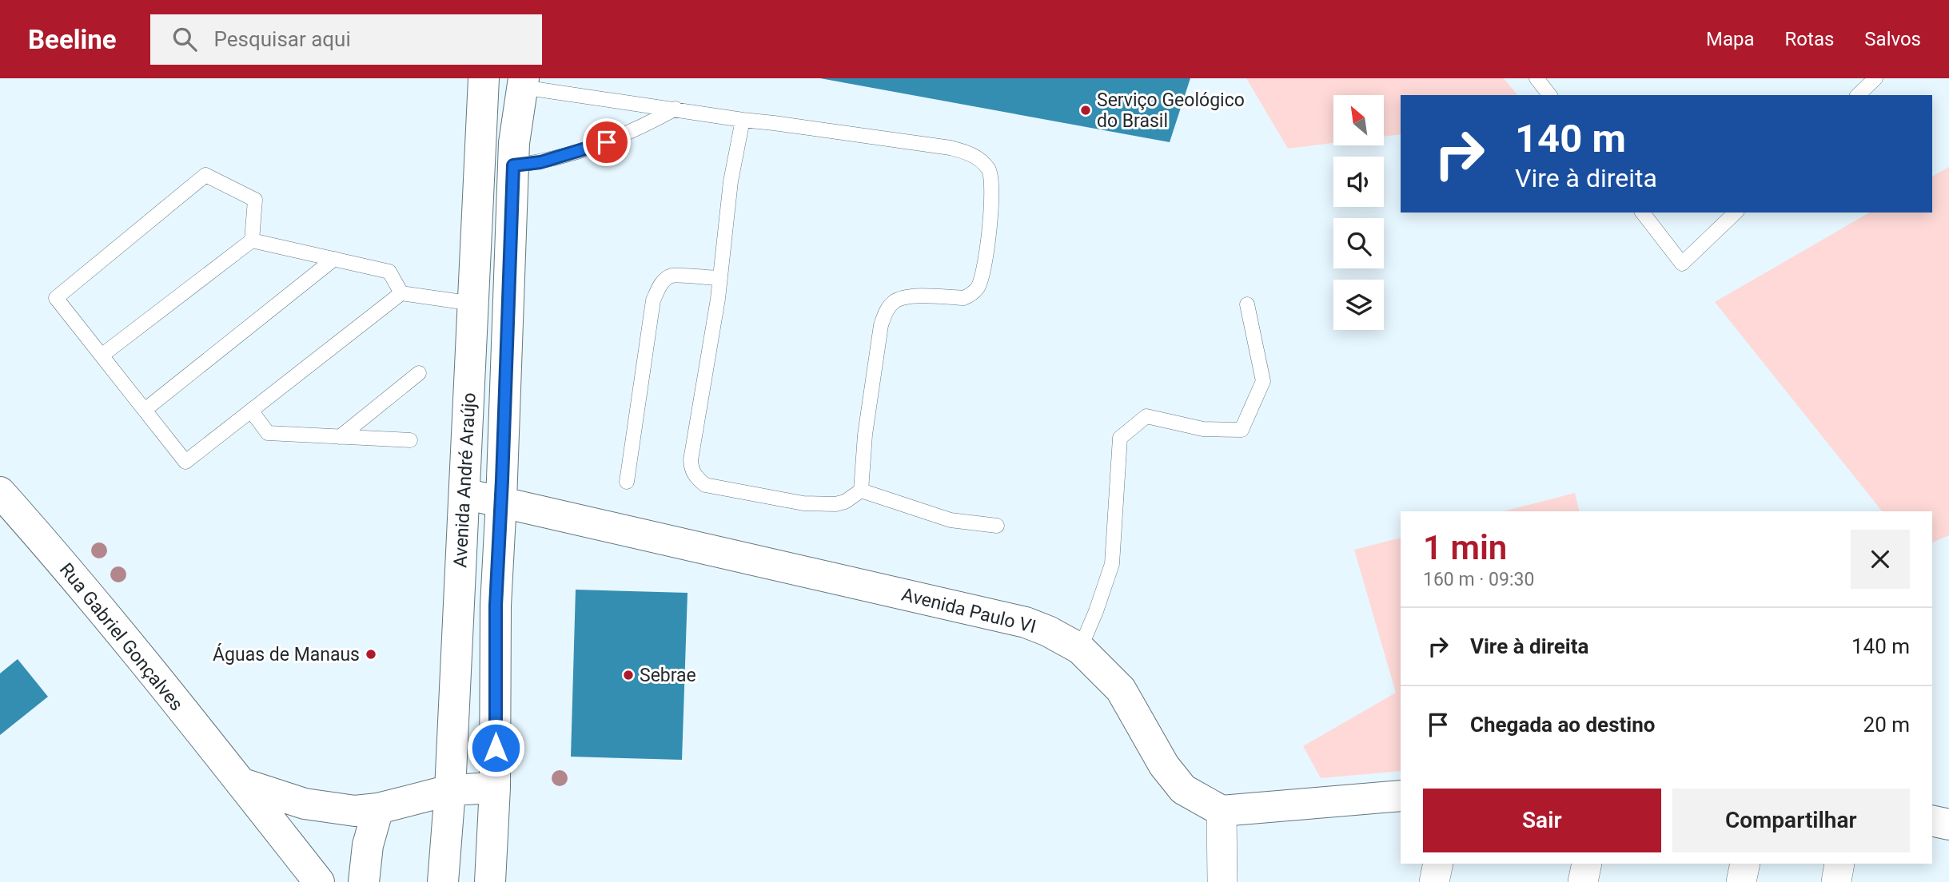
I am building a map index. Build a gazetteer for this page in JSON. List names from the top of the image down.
{
  "streets": {
    "street": ["Avenida André Araújo", "Avenida Paulo VI", "Rua Gabriel Gonçalves"]
  },
  "crossings": [
    ["Avenida André Araújo", "Avenida Paulo VI"]
  ],
  "places": ["Serviço Geológico do Brasil", "Águas de Manaus", "Sebrae"],
  "north": "top left",
  "page": {
    "header": "Beeline",
    "search": "Pesquisar aqui",
    "nav": ["Mapa", "Rotas", "Salvos"],
    "turn": ["140 m", "Vire à direita"],
    "heading": ["1 min", "160 m · 09:30"],
    "list": [
      {
        "name": "Vire à direita",
        "value": "140 m"
      },
      {
        "name": "Chegada ao destino",
        "value": "20 m"
      }
    ],
    "buttons": ["Sair", "Compartilhar"]
  }
}
